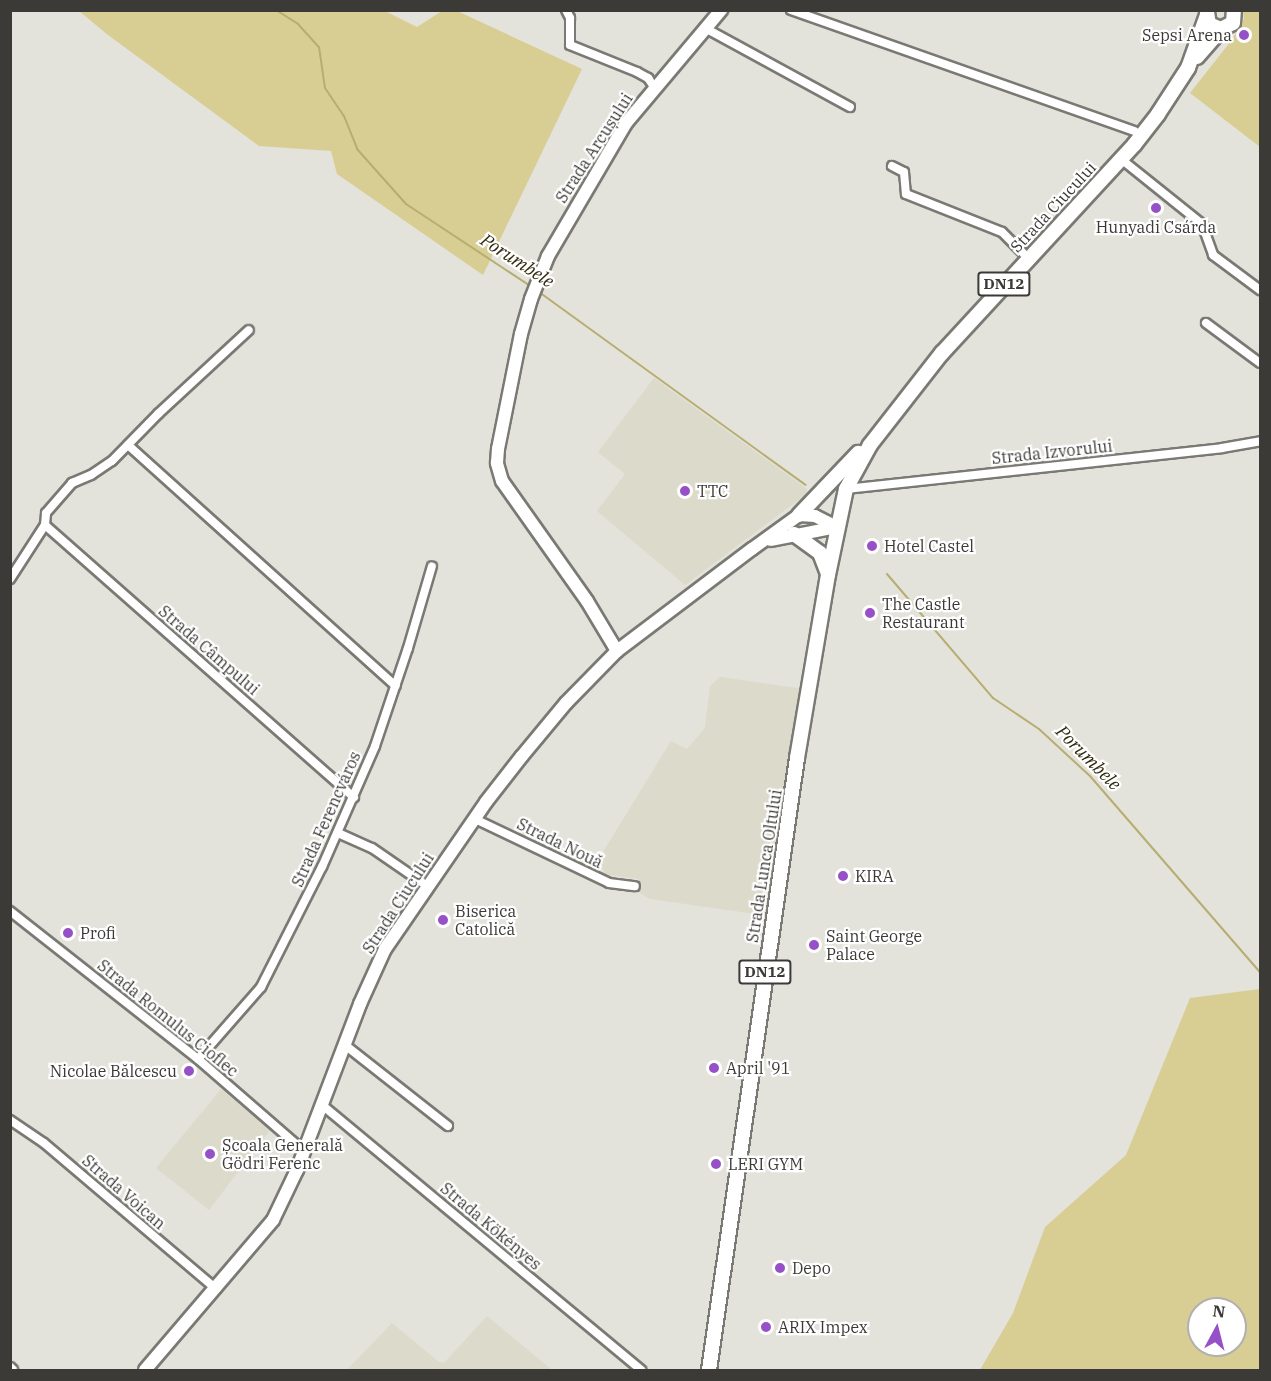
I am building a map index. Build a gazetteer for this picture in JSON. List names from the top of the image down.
{
  "streets": {
    "main road": [
      "Strada Arcușului",
      "Strada Ciucului",
      "DN12",
      "Strada Lunca Oltului"
    ],
    "street": [
      "Strada Izvorului",
      "Strada Câmpului",
      "Strada Ferencváros",
      "Strada Nouă",
      "Strada Romulus Cioflec",
      "Strada Voican",
      "Strada Kökényes"
    ]
  },
  "crossings": [
    ["Strada Arcușului", "Strada Ciucului"],
    ["Strada Ciucului", "DN12"],
    ["Strada Ciucului", "Strada Nouă"],
    ["Strada Ciucului", "Strada Lunca Oltului"],
    ["Strada Ciucului", "Strada Romulus Cioflec"],
    ["Strada Ciucului", "Strada Voican"],
    ["Strada Ciucului", "Strada Kökényes"],
    ["Strada Izvorului", "Strada Lunca Oltului"],
    ["Strada Câmpului", "Strada Ferencváros"],
    ["Strada Ferencváros", "Strada Romulus Cioflec"]
  ],
  "water": ["Porumbele"],
  "places": [
    "Sepsi Arena",
    "Hunyadi Csárda",
    "TTC",
    "Hotel Castel",
    "The Castle Restaurant",
    "KIRA",
    "Biserica Catolică",
    "Profi",
    "Saint George Palace",
    "April '91",
    "Nicolae Bălcescu",
    "Școala Generală Gödri Ferenc",
    "LERI GYM",
    "Depo",
    "ARIX Impex"
  ],
  "north": "top"
}
